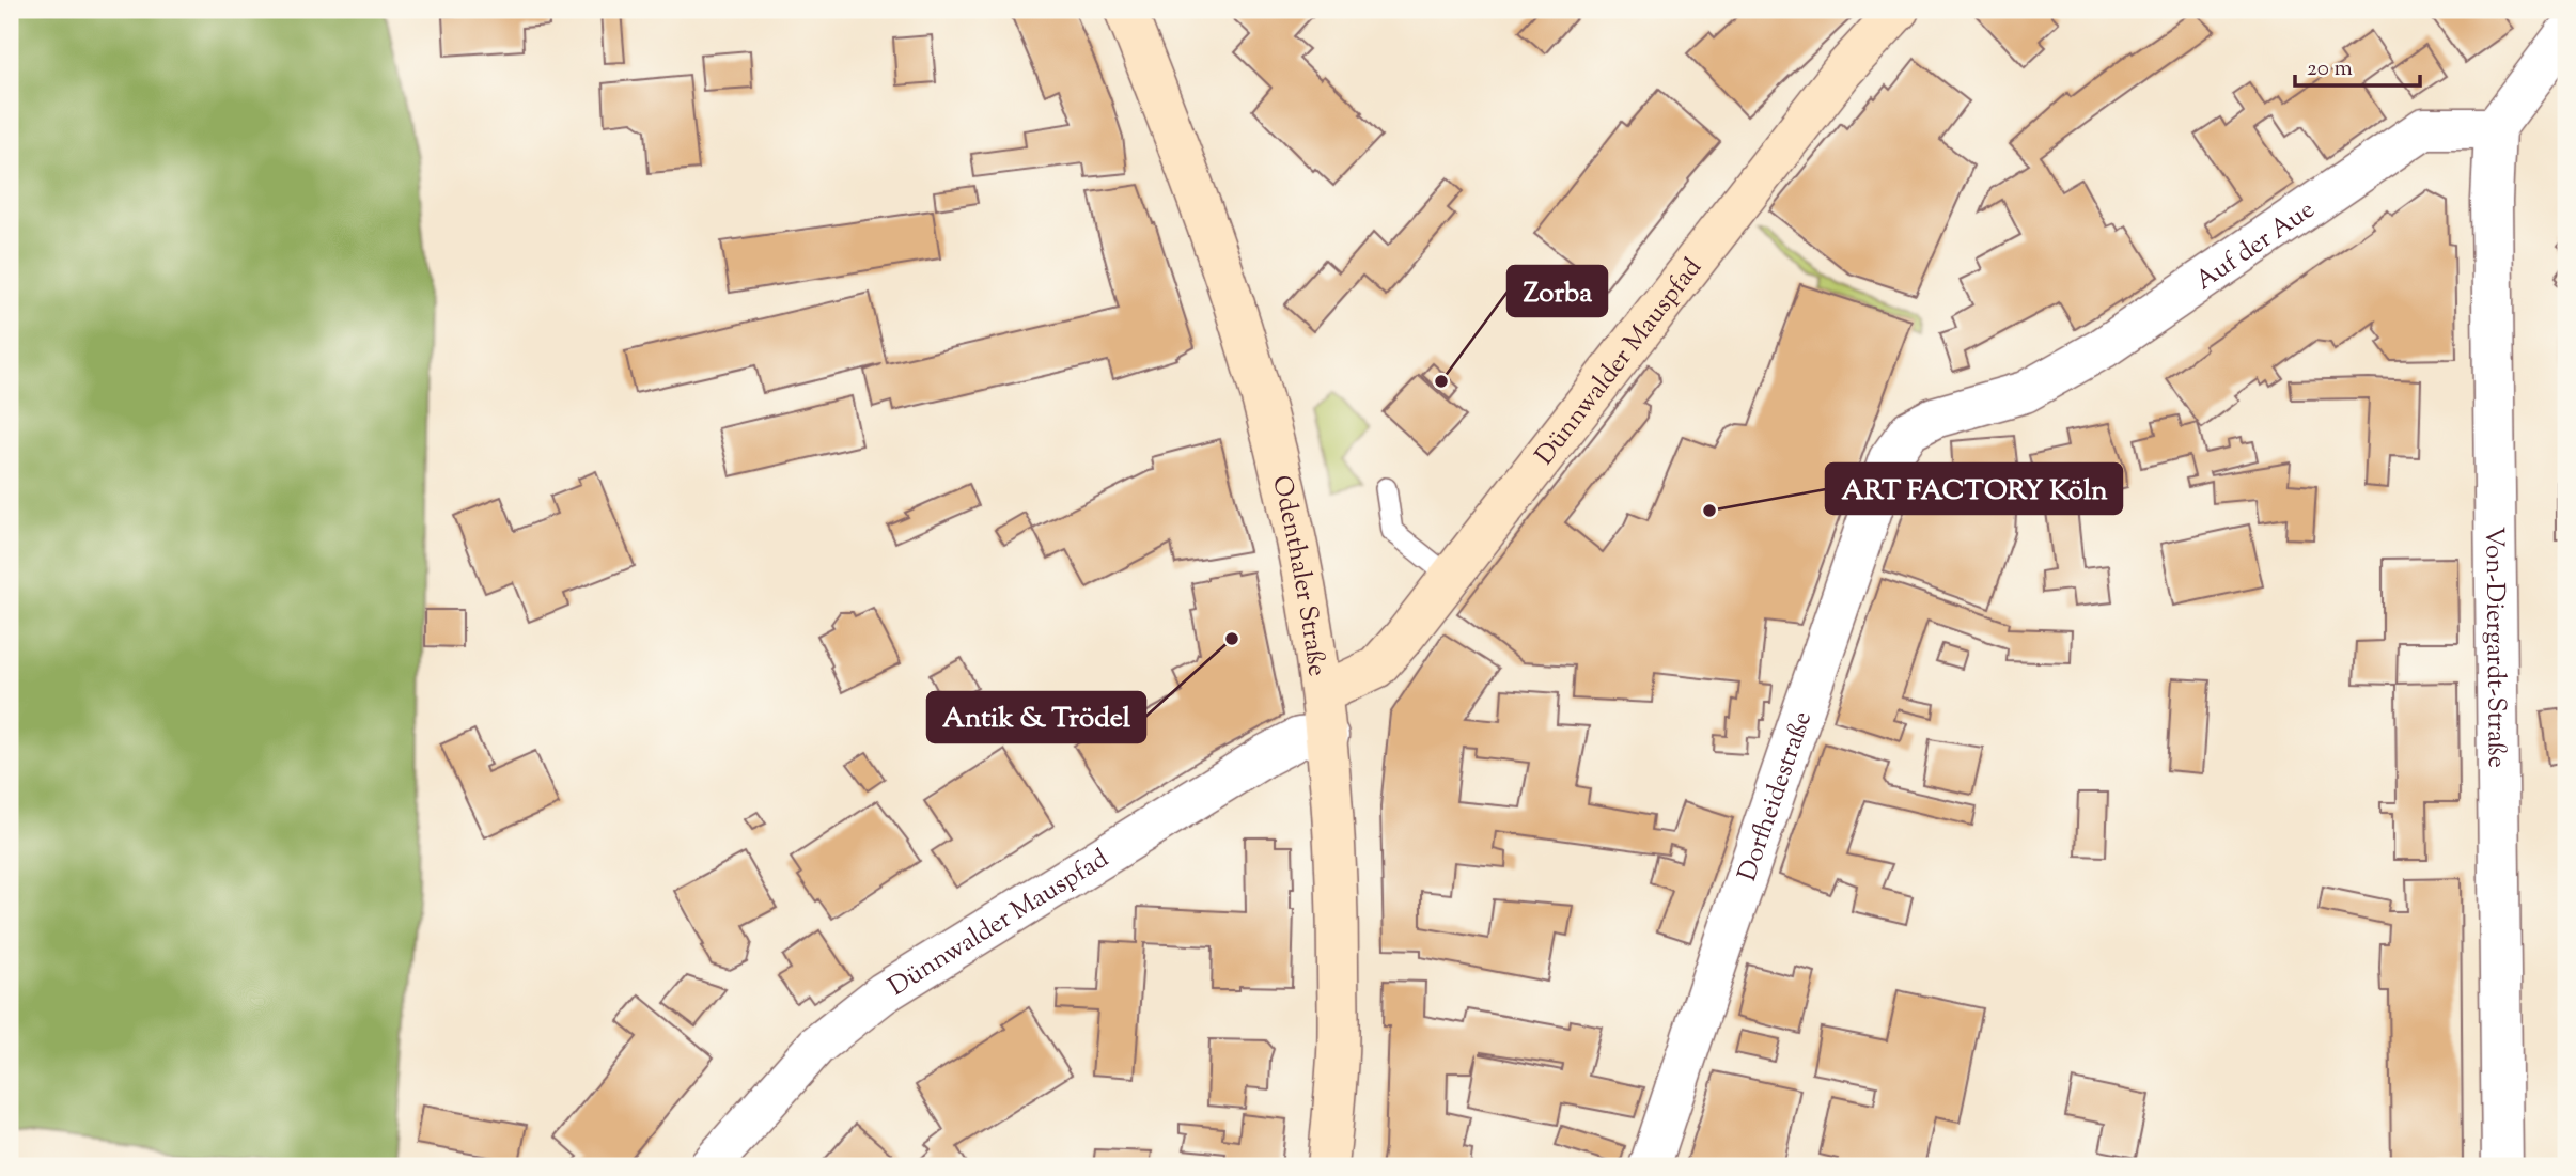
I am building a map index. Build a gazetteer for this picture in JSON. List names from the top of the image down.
{
  "streets": {
    "main road": ["Dünnwalder Mauspfad", "Odenthaler Straße"],
    "street": ["Auf der Aue", "Von-Diergardt-Straße", "Dorfheidestraße"]
  },
  "crossings": [
    ["Auf der Aue", "Von-Diergardt-Straße"],
    ["Auf der Aue", "Dorfheidestraße"],
    ["Dünnwalder Mauspfad", "Odenthaler Straße"]
  ],
  "places": ["Zorba", "ART FACTORY Köln", "Antik & Trödel"],
  "scale_bar": "20 m"
}
